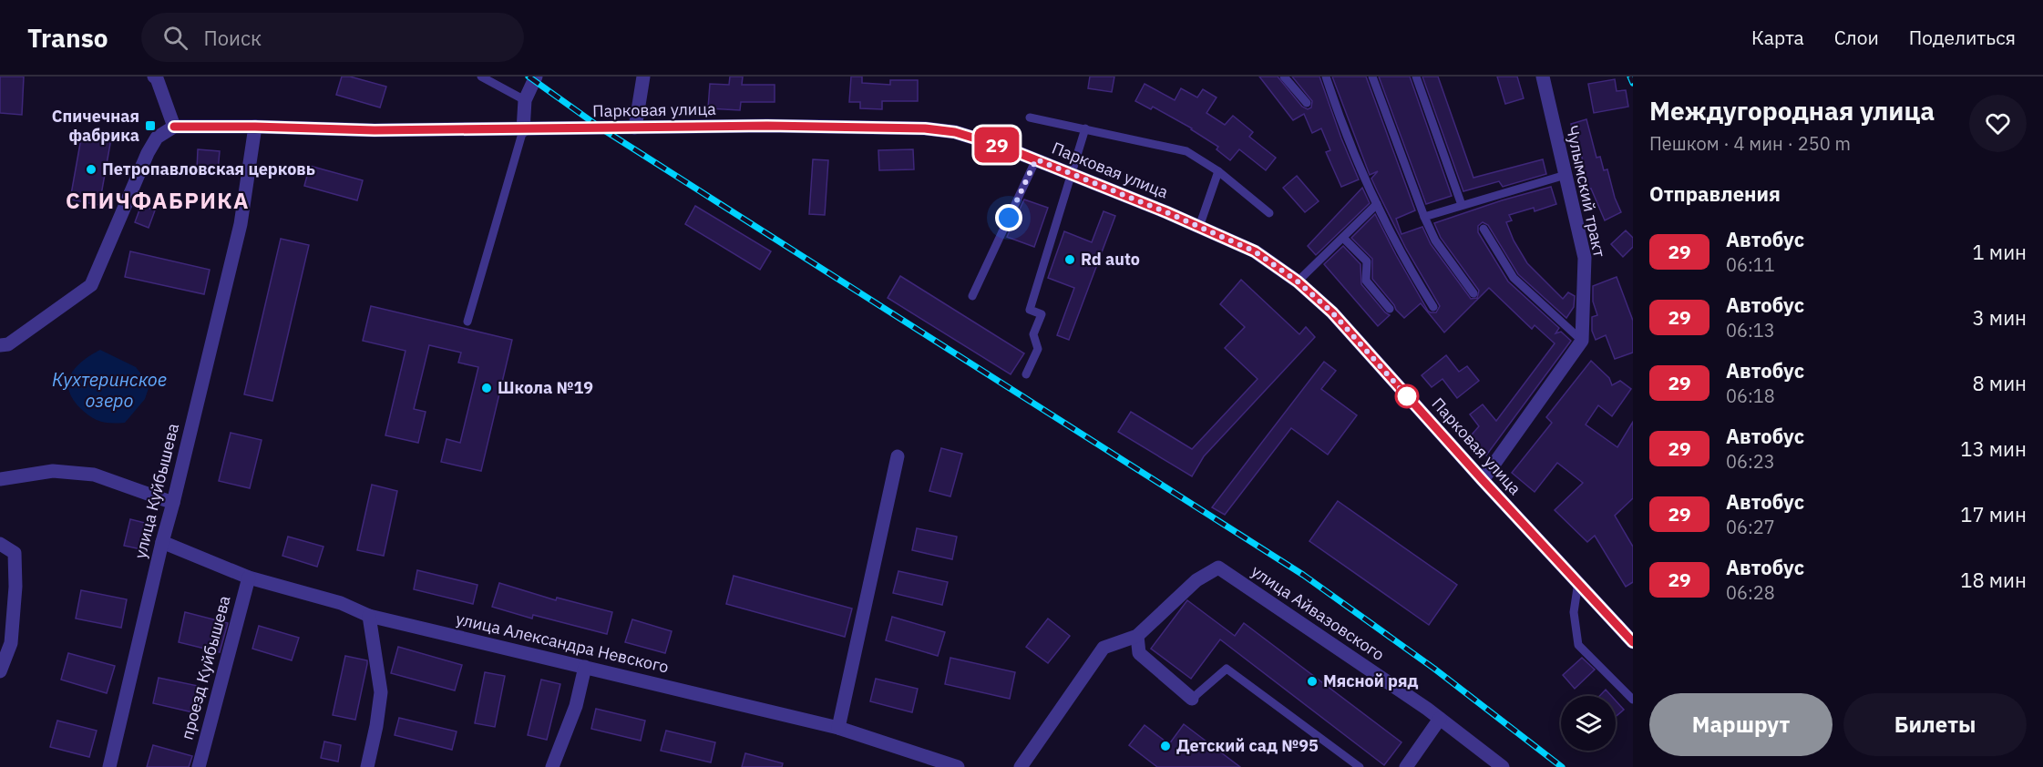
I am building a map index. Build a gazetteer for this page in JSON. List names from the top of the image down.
{
  "streets": {
    "street": [
      "Парковая улица",
      "Чулымский тракт",
      "улица Куйбышева",
      "улица Айвазовского",
      "улица Александра Невского",
      "проезд Куйбышева"
    ]
  },
  "crossings": [
    ["Парковая улица", "улица Куйбышева"],
    ["улица Куйбышева", "улица Александра Невского"],
    ["улица Александра Невского", "проезд Куйбышева"]
  ],
  "districts": ["СПИЧФАБРИКА"],
  "water": ["Кухтеринское озеро"],
  "places": {
    "transit": ["Спичечная фабрика"],
    "other": [
      "Петропавловская церковь",
      "Rd auto",
      "Школа №19",
      "Мясной ряд",
      "Детский сад №95"
    ]
  },
  "lines": ["bus line 29"],
  "page": {
    "header": "Transo",
    "search": "Поиск",
    "nav": ["Карта", "Слои", "Поделиться"],
    "on_map": "29",
    "heading": [
      ["Междугородная улица", "Пешком · 4 мин · 250 m"],
      "Отправления"
    ],
    "list": [
      {
        "mark": "29",
        "name": "Автобус",
        "note": "06:11",
        "value": "1 мин"
      },
      {
        "mark": "29",
        "name": "Автобус",
        "note": "06:13",
        "value": "3 мин"
      },
      {
        "mark": "29",
        "name": "Автобус",
        "note": "06:18",
        "value": "8 мин"
      },
      {
        "mark": "29",
        "name": "Автобус",
        "note": "06:23",
        "value": "13 мин"
      },
      {
        "mark": "29",
        "name": "Автобус",
        "note": "06:27",
        "value": "17 мин"
      },
      {
        "mark": "29",
        "name": "Автобус",
        "note": "06:28",
        "value": "18 мин"
      }
    ],
    "buttons": ["Маршрут", "Билеты"]
  }
}
